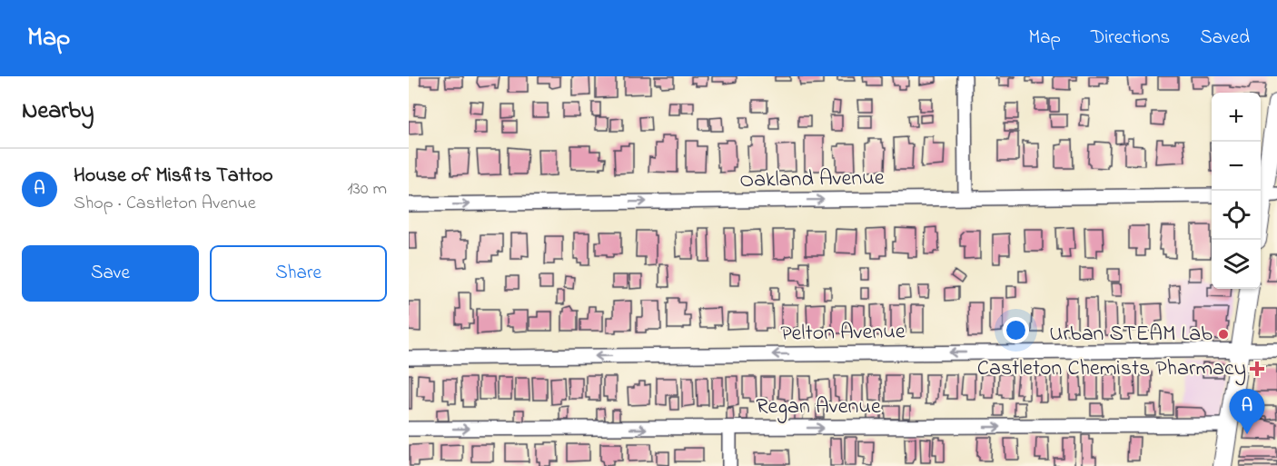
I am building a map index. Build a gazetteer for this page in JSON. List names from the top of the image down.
{
  "streets": {
    "street": ["Oakland Avenue", "Pelton Avenue", "Regan Avenue"]
  },
  "one_way": ["Oakland Avenue", "Pelton Avenue", "Regan Avenue"],
  "places": {
    "other": ["Urban STEAM Lab"],
    "health": ["Castleton Chemists Pharmacy"]
  },
  "page": {
    "header": "Map",
    "nav": ["Map", "Directions", "Saved"],
    "heading": "Nearby",
    "map_buttons": ["+", "−"],
    "list": [
      {
        "mark": "A",
        "name": "House of Misfits Tattoo",
        "note": "Shop · Castleton Avenue",
        "value": "130 m"
      }
    ],
    "buttons": ["Save", "Share"],
    "pins": "A"
  }
}
